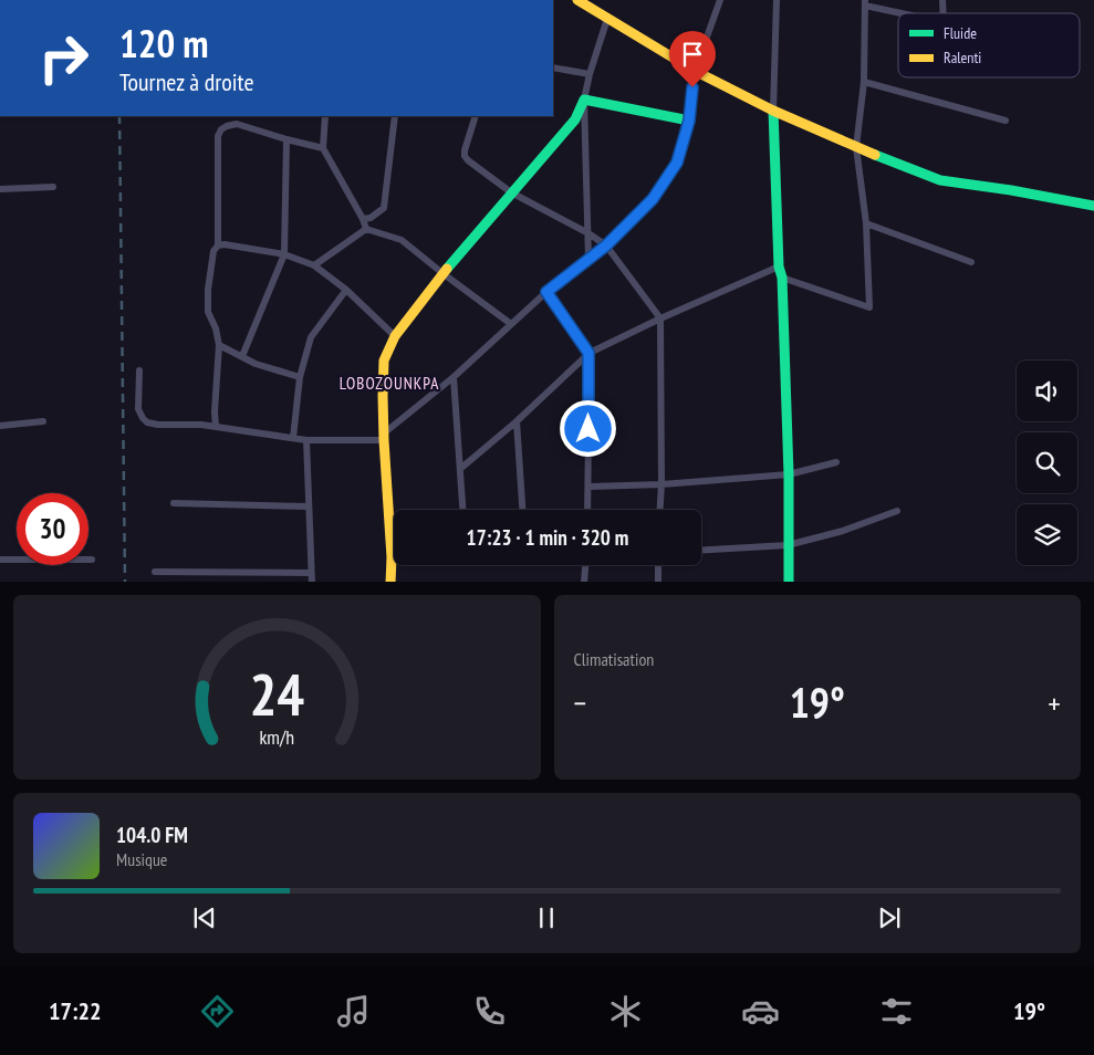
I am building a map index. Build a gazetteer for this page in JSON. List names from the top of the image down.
{
  "districts": ["LOBOZOUNKPA"],
  "legend": ["Fluide", "Ralenti"],
  "page": {
    "turn": ["120 m", "Tournez à droite"],
    "limit": "30",
    "trip": "17:23 · 1 min · 320 m",
    "tile": "Climatisation",
    "heat": ["−", "19°", "+"],
    "song": ["104.0 FM", "Musique"],
    "tabs": ["17:22", "19°"],
    "gauge": ["24", "km/h"]
  }
}
